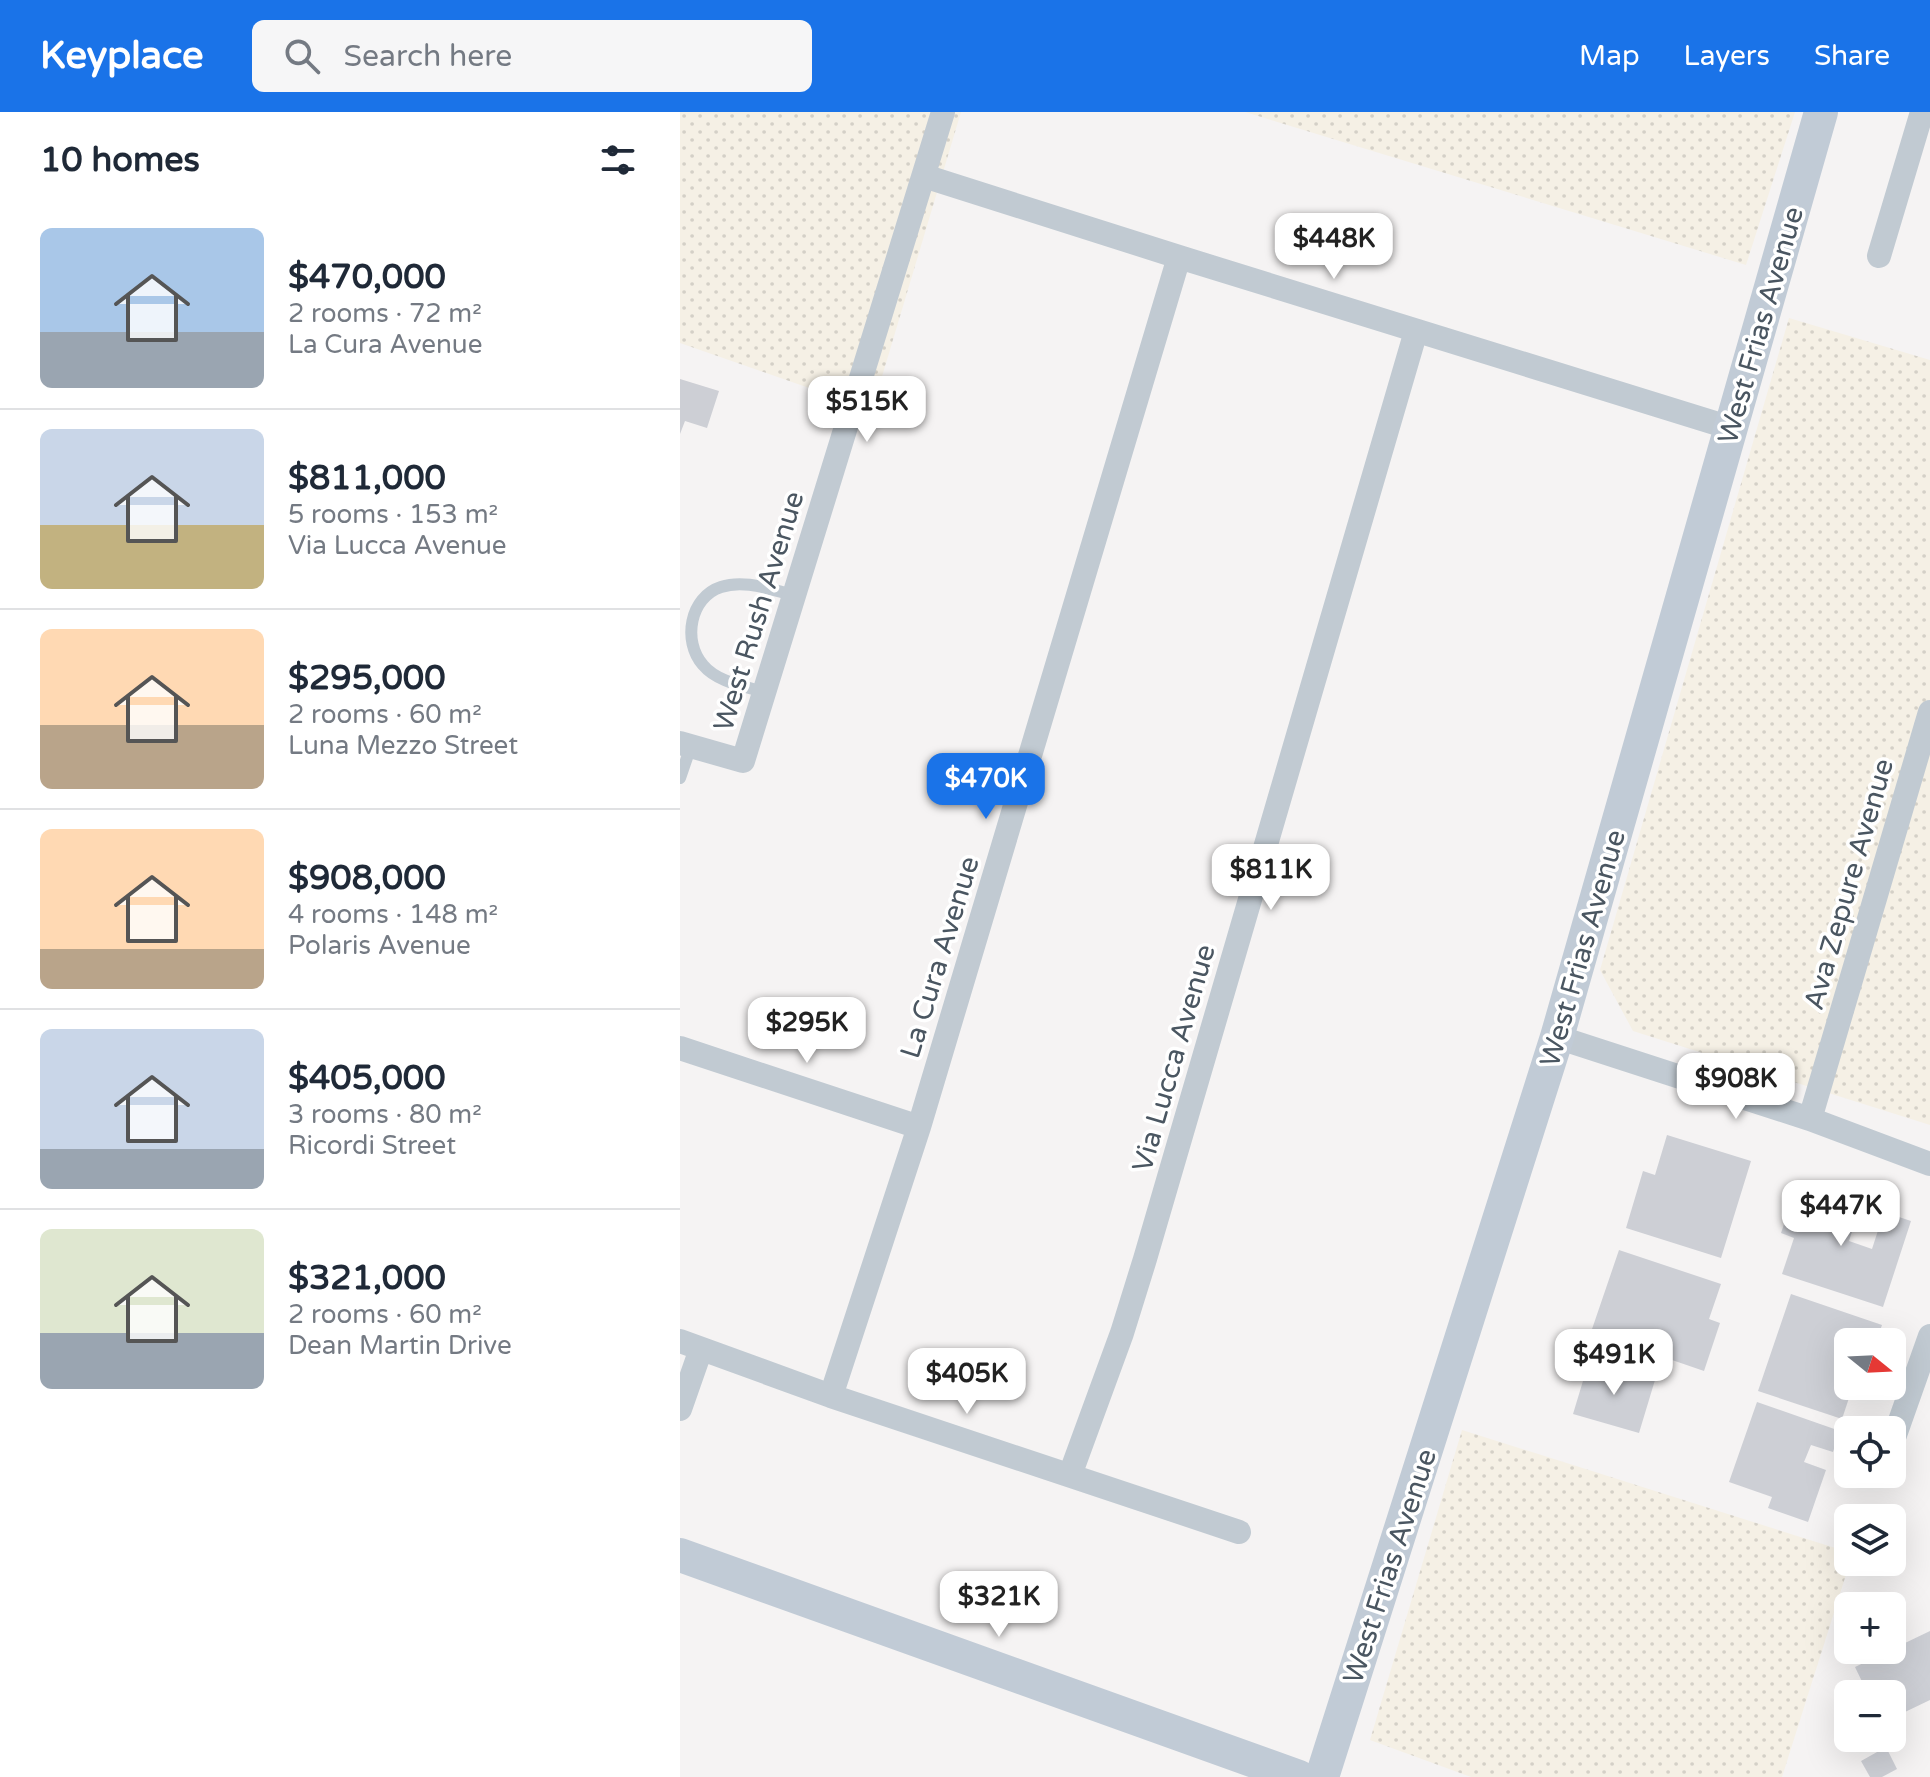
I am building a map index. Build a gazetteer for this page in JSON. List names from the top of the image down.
{
  "streets": {
    "street": [
      "West Frias Avenue",
      "West Rush Avenue",
      "Ava Zepure Avenue",
      "La Cura Avenue",
      "Via Lucca Avenue"
    ]
  },
  "north": "right",
  "page": {
    "header": "Keyplace",
    "search": "Search here",
    "nav": ["Map", "Layers", "Share"],
    "heading": "10 homes",
    "list": [
      {
        "name": "$470,000",
        "note": "2 rooms · 72 m² · La Cura Avenue"
      },
      {
        "name": "$811,000",
        "note": "5 rooms · 153 m² · Via Lucca Avenue"
      },
      {
        "name": "$295,000",
        "note": "2 rooms · 60 m² · Luna Mezzo Street"
      },
      {
        "name": "$908,000",
        "note": "4 rooms · 148 m² · Polaris Avenue"
      },
      {
        "name": "$405,000",
        "note": "3 rooms · 80 m² · Ricordi Street"
      },
      {
        "name": "$321,000",
        "note": "2 rooms · 60 m² · Dean Martin Drive"
      }
    ],
    "price": [
      "$448K",
      "$515K",
      "$470K",
      "$811K",
      "$295K",
      "$908K",
      "$447K",
      "$491K",
      "$405K",
      "$321K"
    ],
    "map_buttons": ["+", "−"]
  }
}
